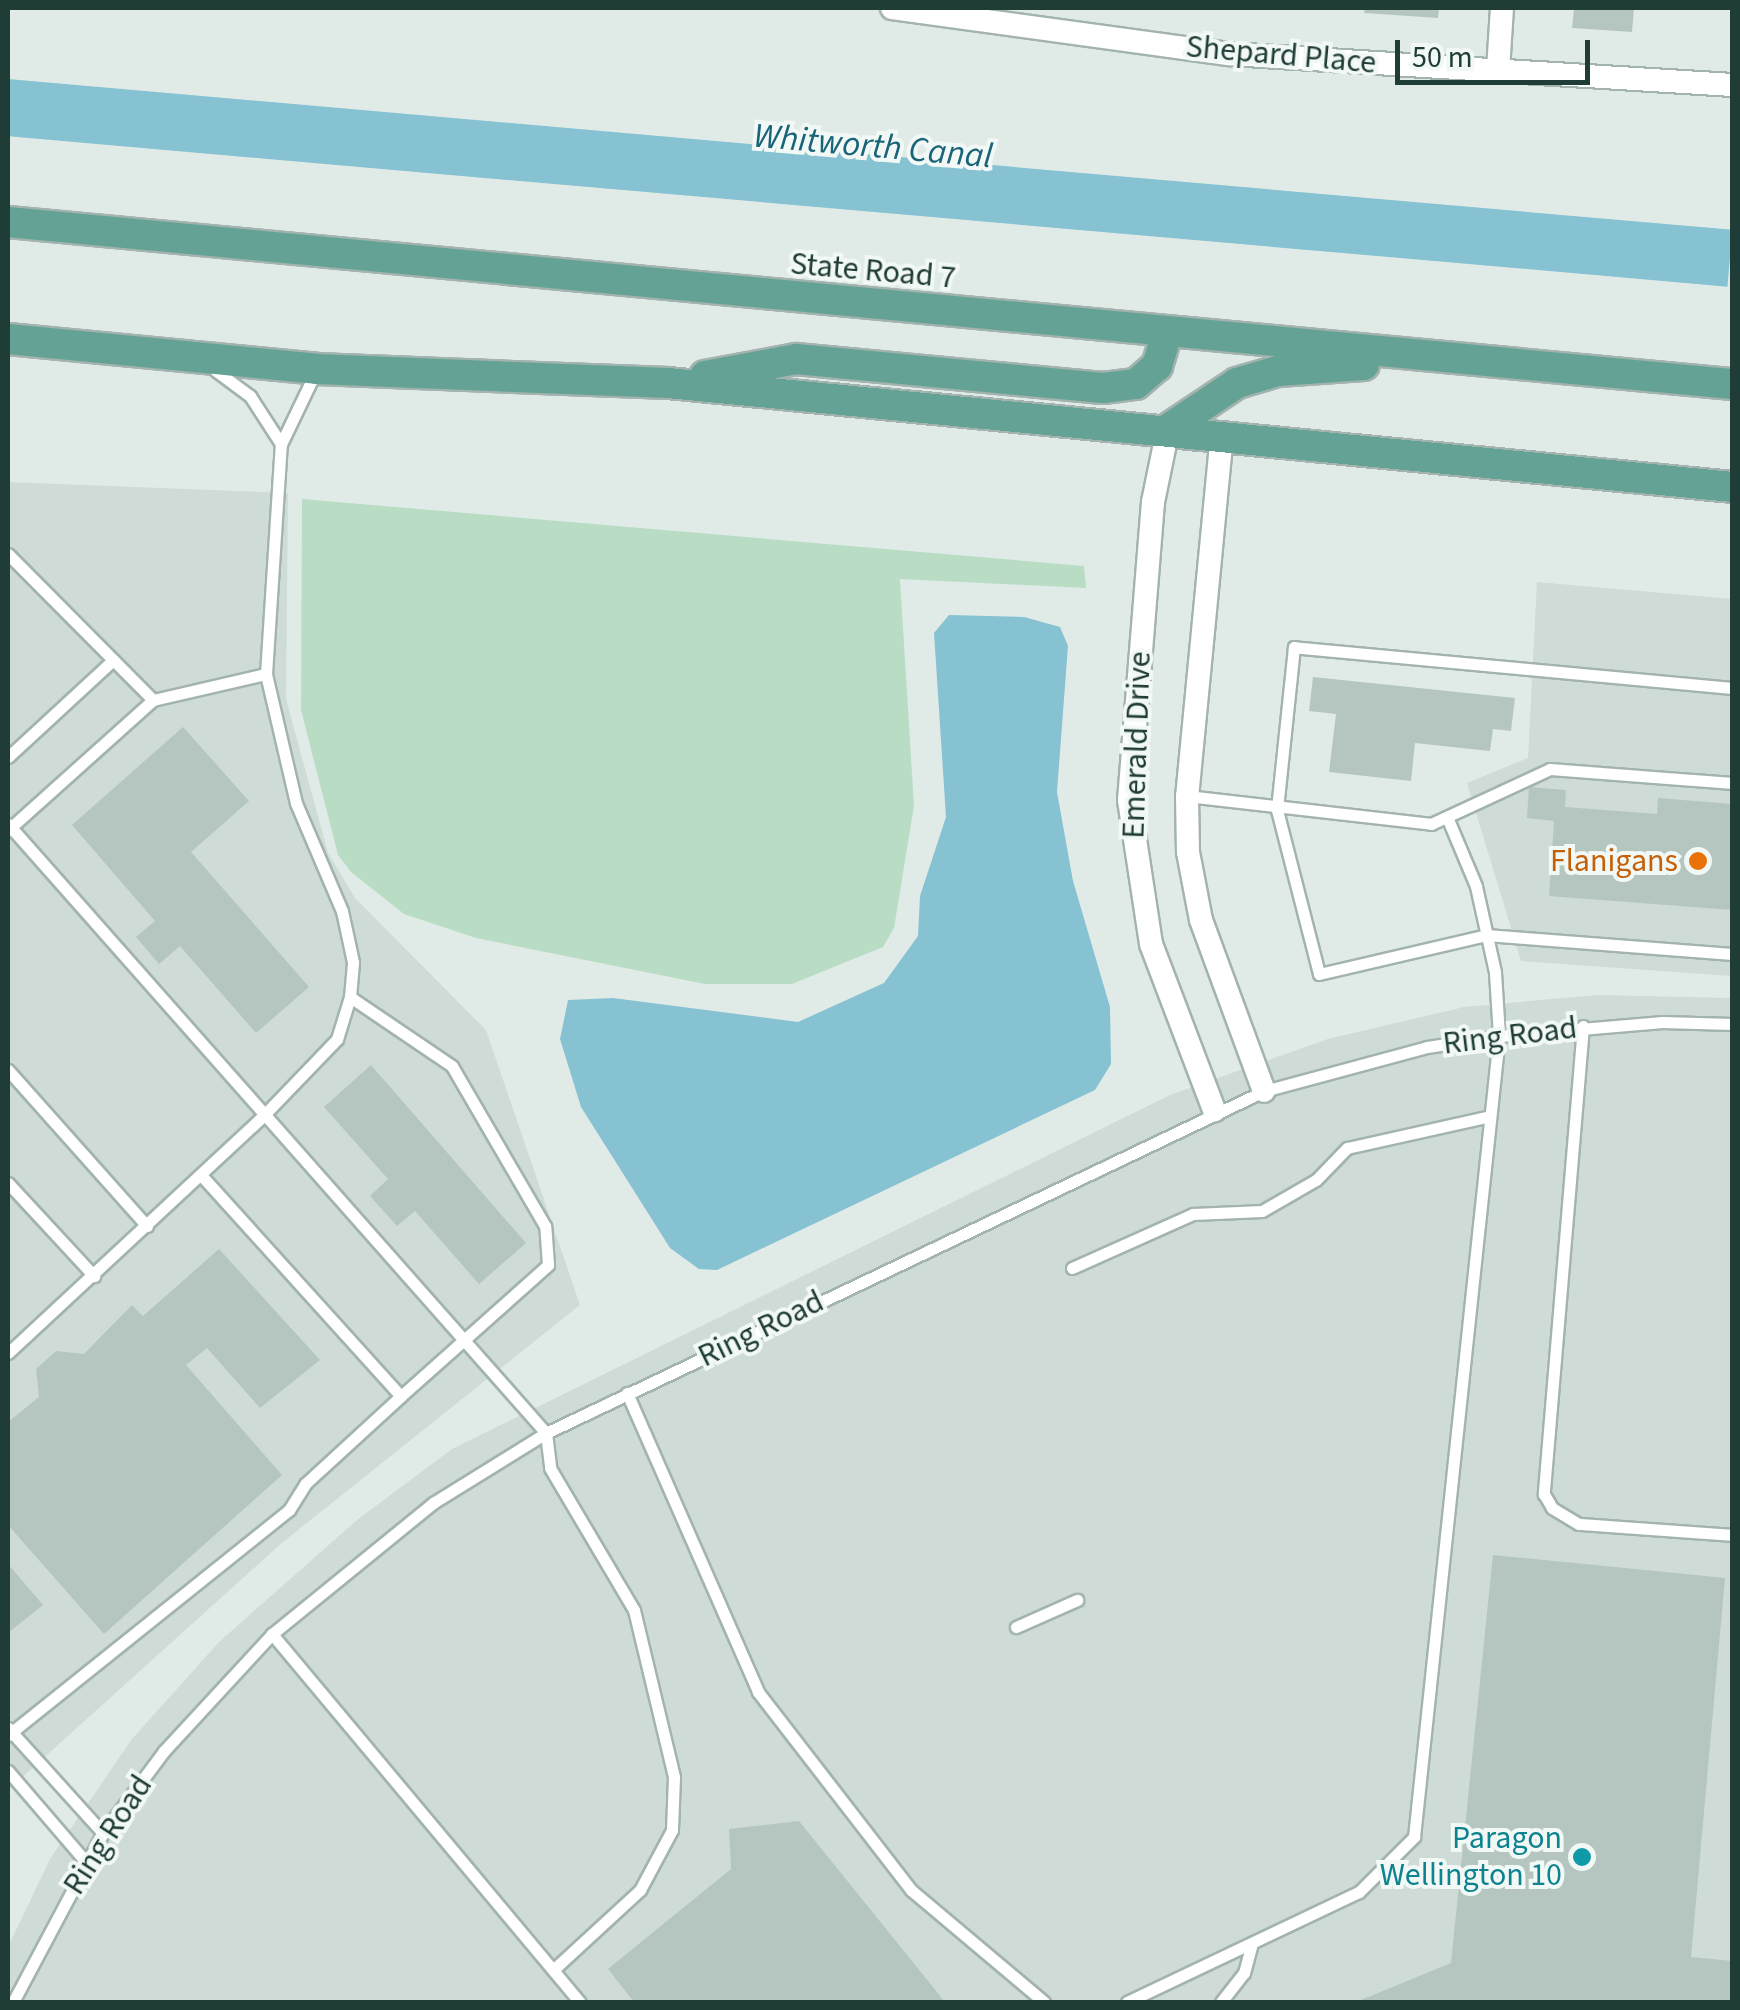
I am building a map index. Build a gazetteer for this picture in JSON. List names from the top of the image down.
{
  "streets": {
    "main road": ["State Road 7"],
    "street": ["Shepard Place", "Emerald Drive"],
    "lane": ["Ring Road"]
  },
  "crossings": [
    ["Emerald Drive", "Ring Road"]
  ],
  "water": ["Whitworth Canal"],
  "places": ["Flanigans", "Paragon Wellington 10"],
  "scale_bar": "50 m"
}
